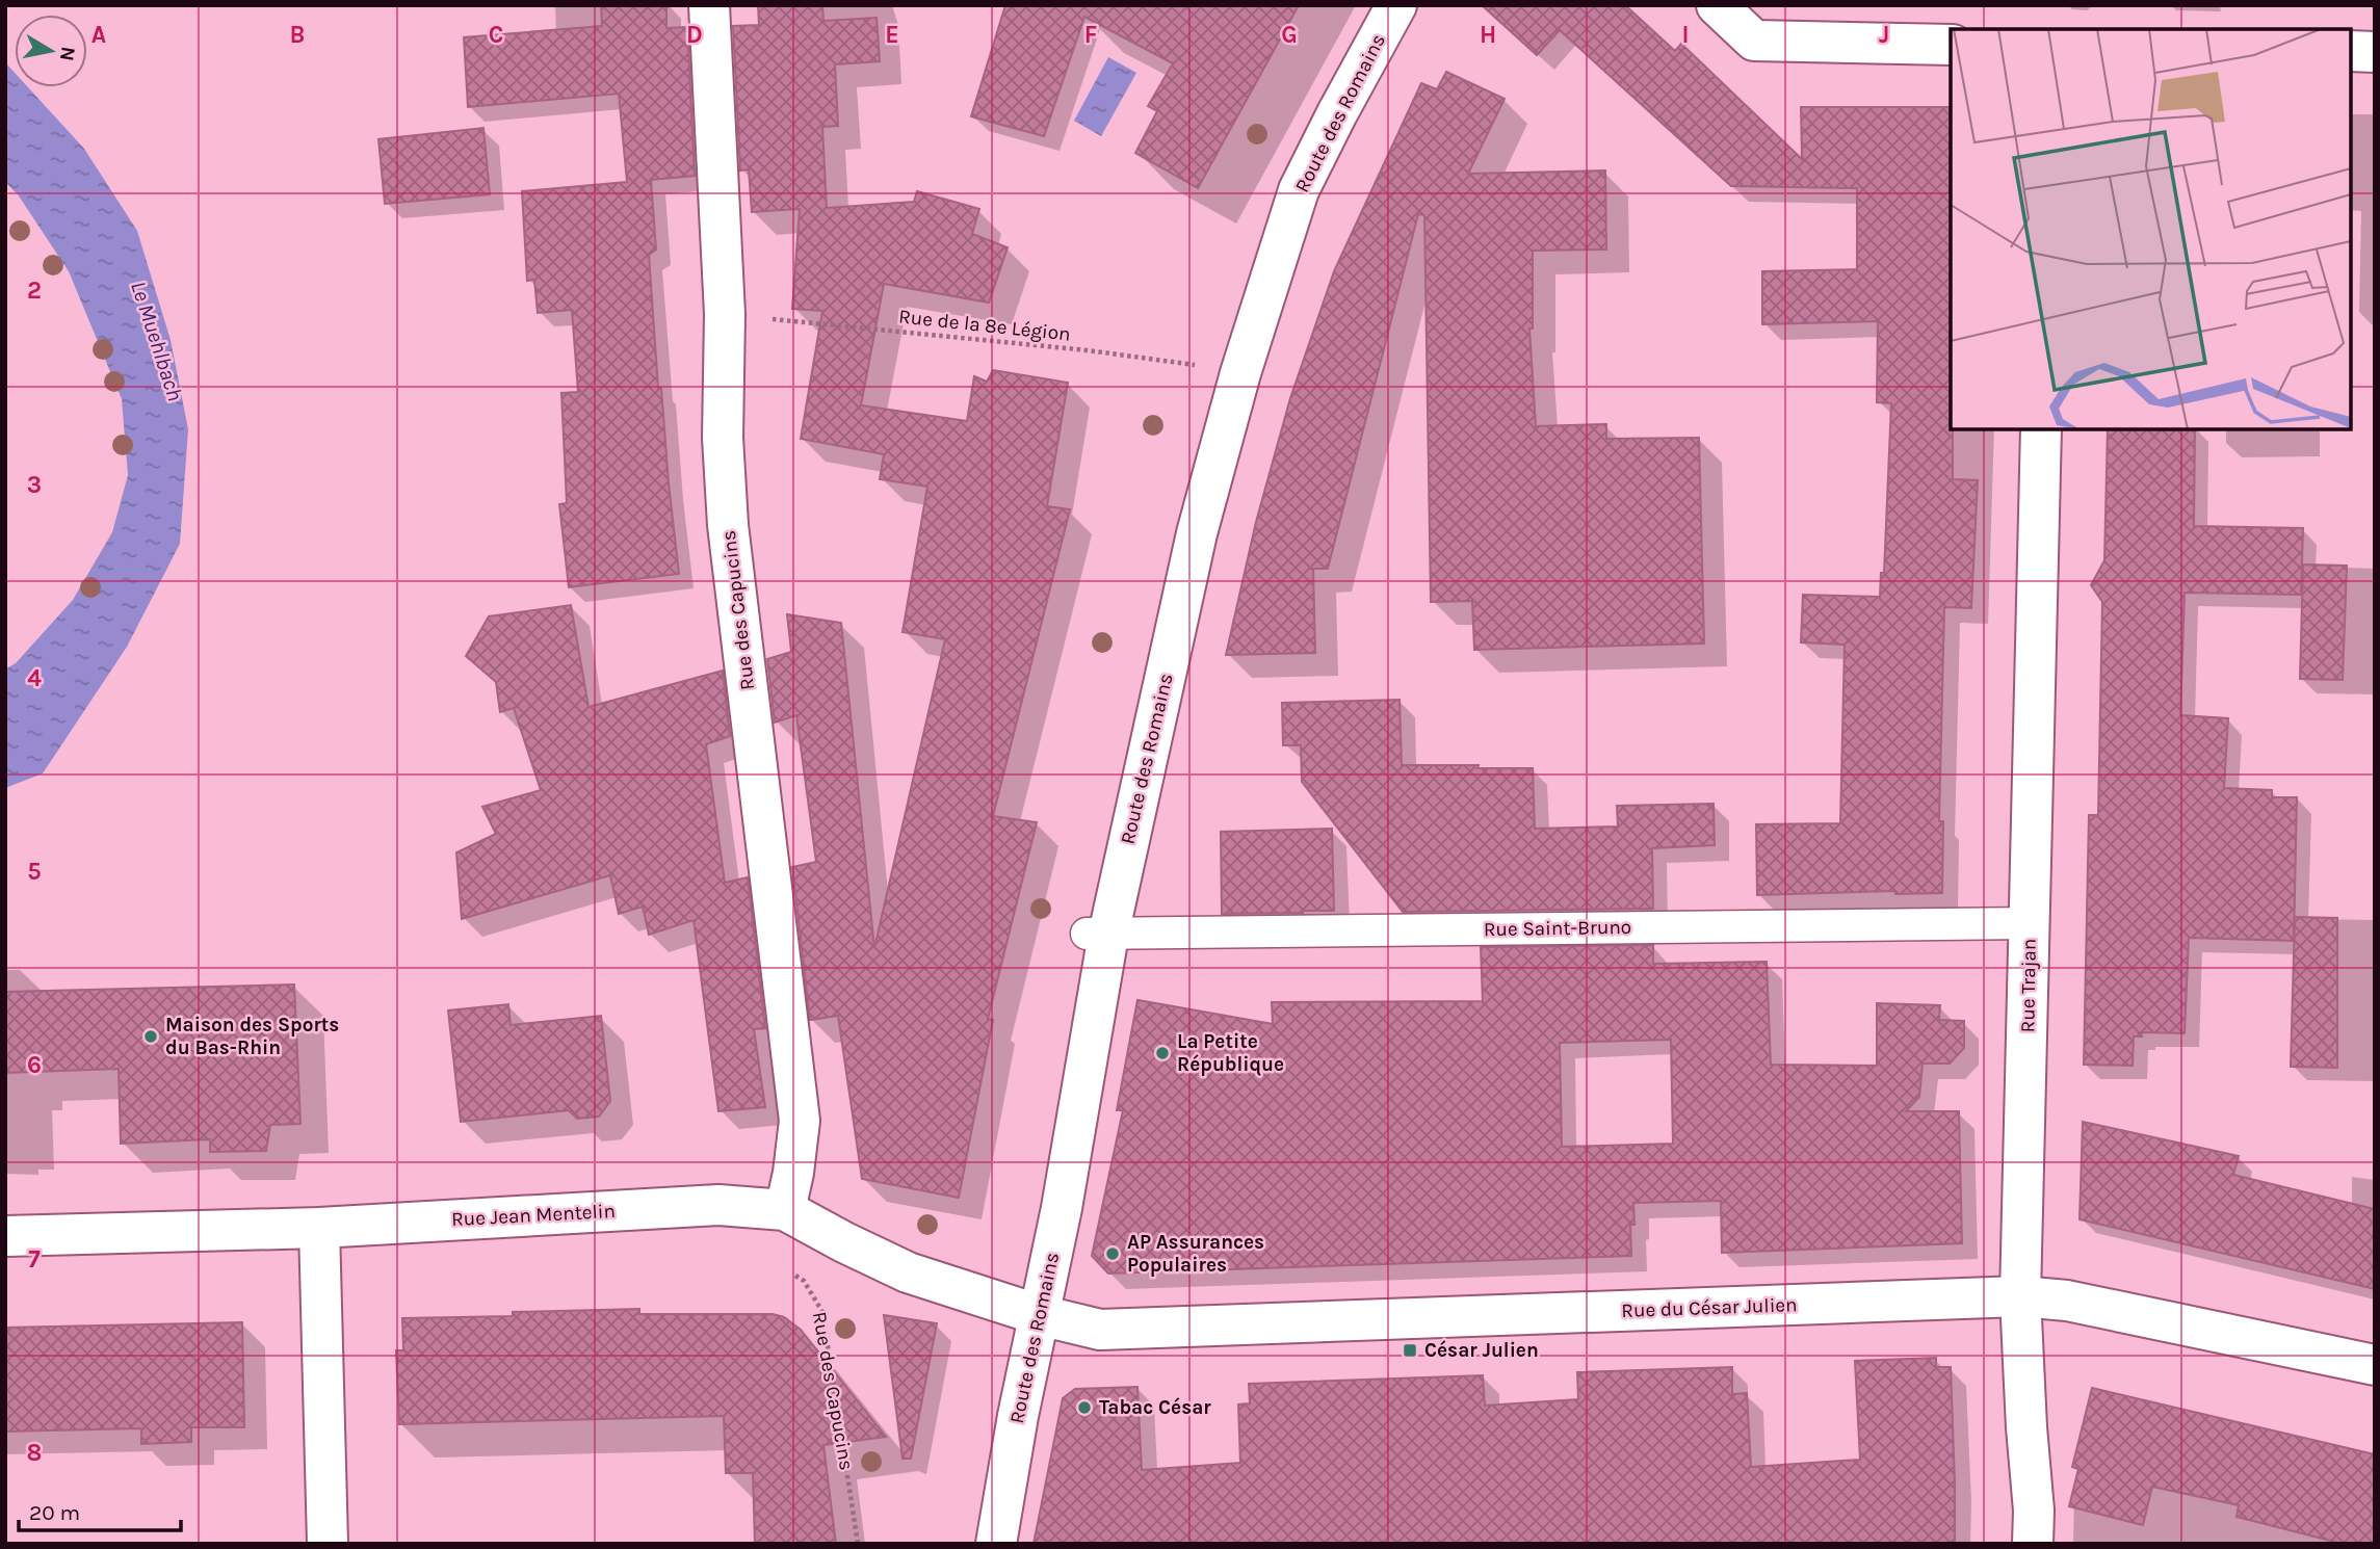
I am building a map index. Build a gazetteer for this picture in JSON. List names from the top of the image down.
{
  "streets": {
    "street": [
      "Route des Romains",
      "Rue des Capucins",
      "Rue Trajan",
      "Rue Jean Mentelin",
      "Rue du César Julien"
    ],
    "lane": ["Rue Saint-Bruno"],
    "path": ["Rue de la 8e Légion"]
  },
  "crossings": [
    ["Route des Romains", "Rue de la 8e Légion"],
    ["Route des Romains", "Rue Saint-Bruno"],
    ["Route des Romains", "Rue Jean Mentelin"],
    ["Route des Romains", "Rue du César Julien"],
    ["Rue de la 8e Légion", "Rue des Capucins"],
    ["Rue des Capucins", "Rue Jean Mentelin"],
    ["Rue Saint-Bruno", "Rue Trajan"],
    ["Rue Trajan", "Rue du César Julien"],
    ["Rue Jean Mentelin", "Rue du César Julien"]
  ],
  "water": ["Le Muehlbach"],
  "places": {
    "other": [
      "Maison des Sports du Bas-Rhin",
      "La Petite République",
      "AP Assurances Populaires",
      "Tabac César"
    ],
    "transit": ["César Julien"]
  },
  "scale_bar": "20 m",
  "north": "right",
  "grid": {
    "columns": [
      "A",
      "B",
      "C",
      "D",
      "E",
      "F",
      "G",
      "H",
      "I",
      "J"
    ],
    "rows": [
      "2",
      "3",
      "4",
      "5",
      "6",
      "7",
      "8"
    ]
  }
}
